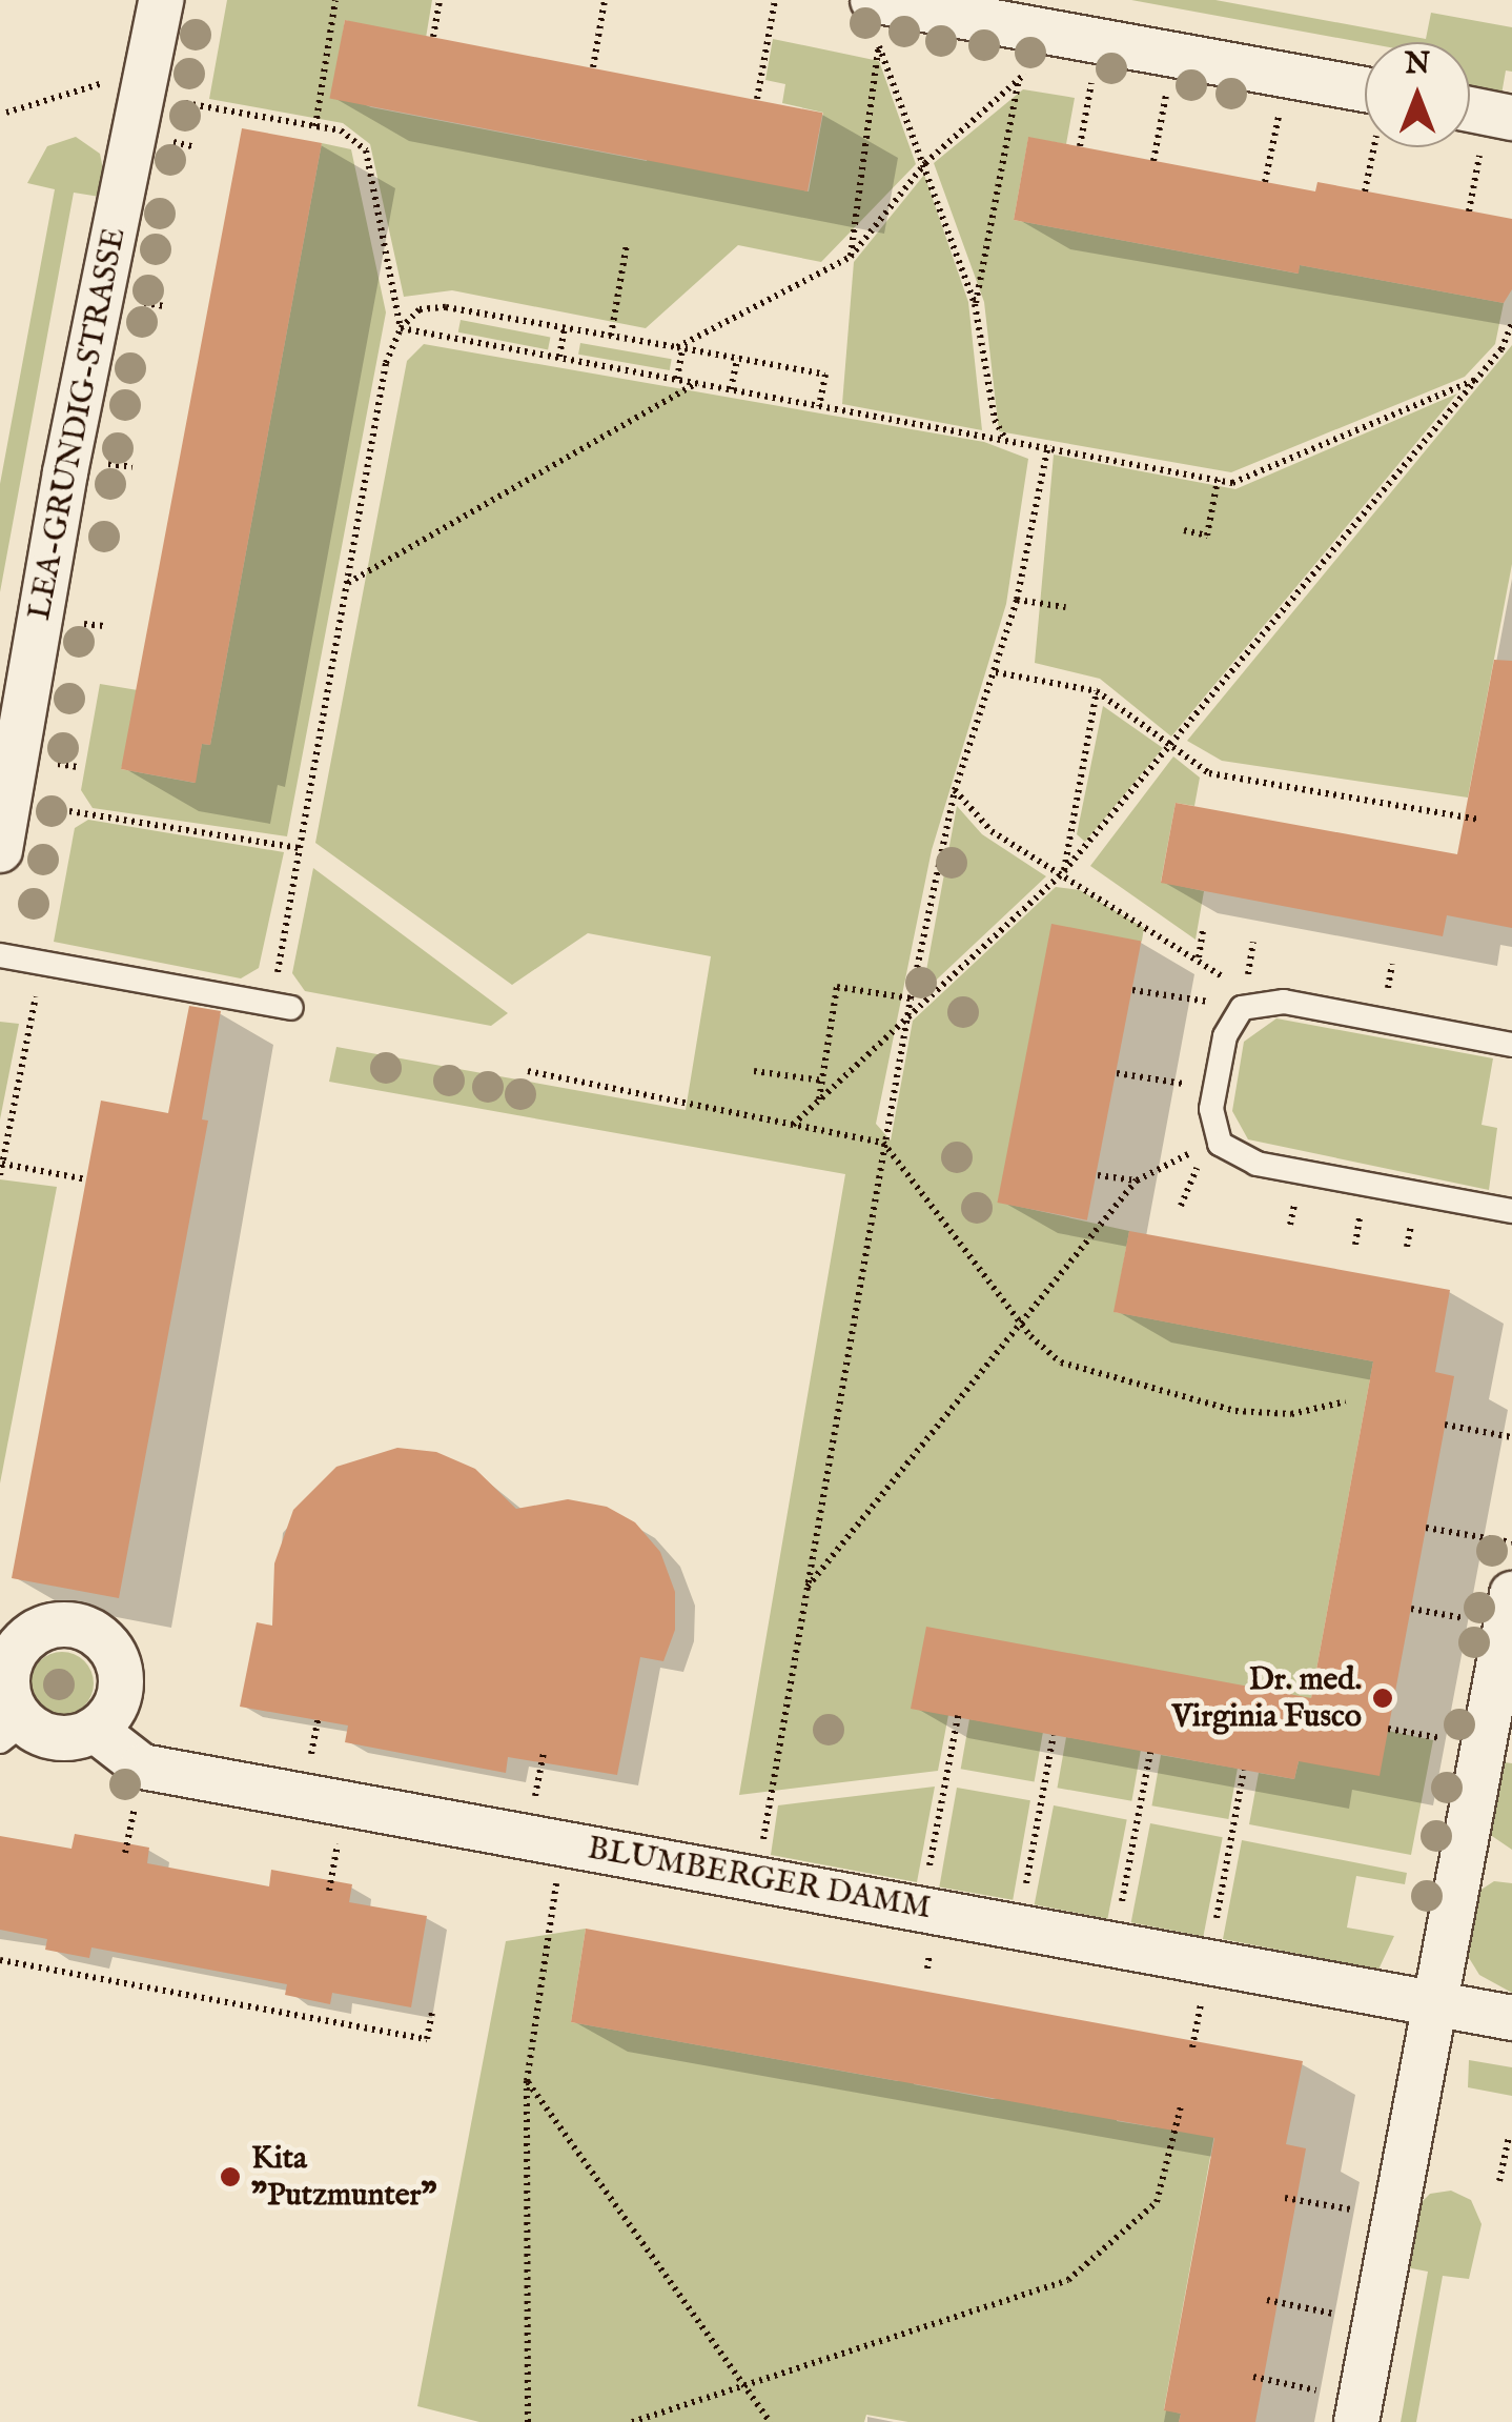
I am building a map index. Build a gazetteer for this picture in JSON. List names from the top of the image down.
{
  "streets": {
    "street": ["LEA-GRUNDIG-STRASSE", "BLUMBERGER DAMM"]
  },
  "places": ["Dr. med. Virginia Fusco", "Kita \"Putzmunter\""],
  "north": "top"
}
